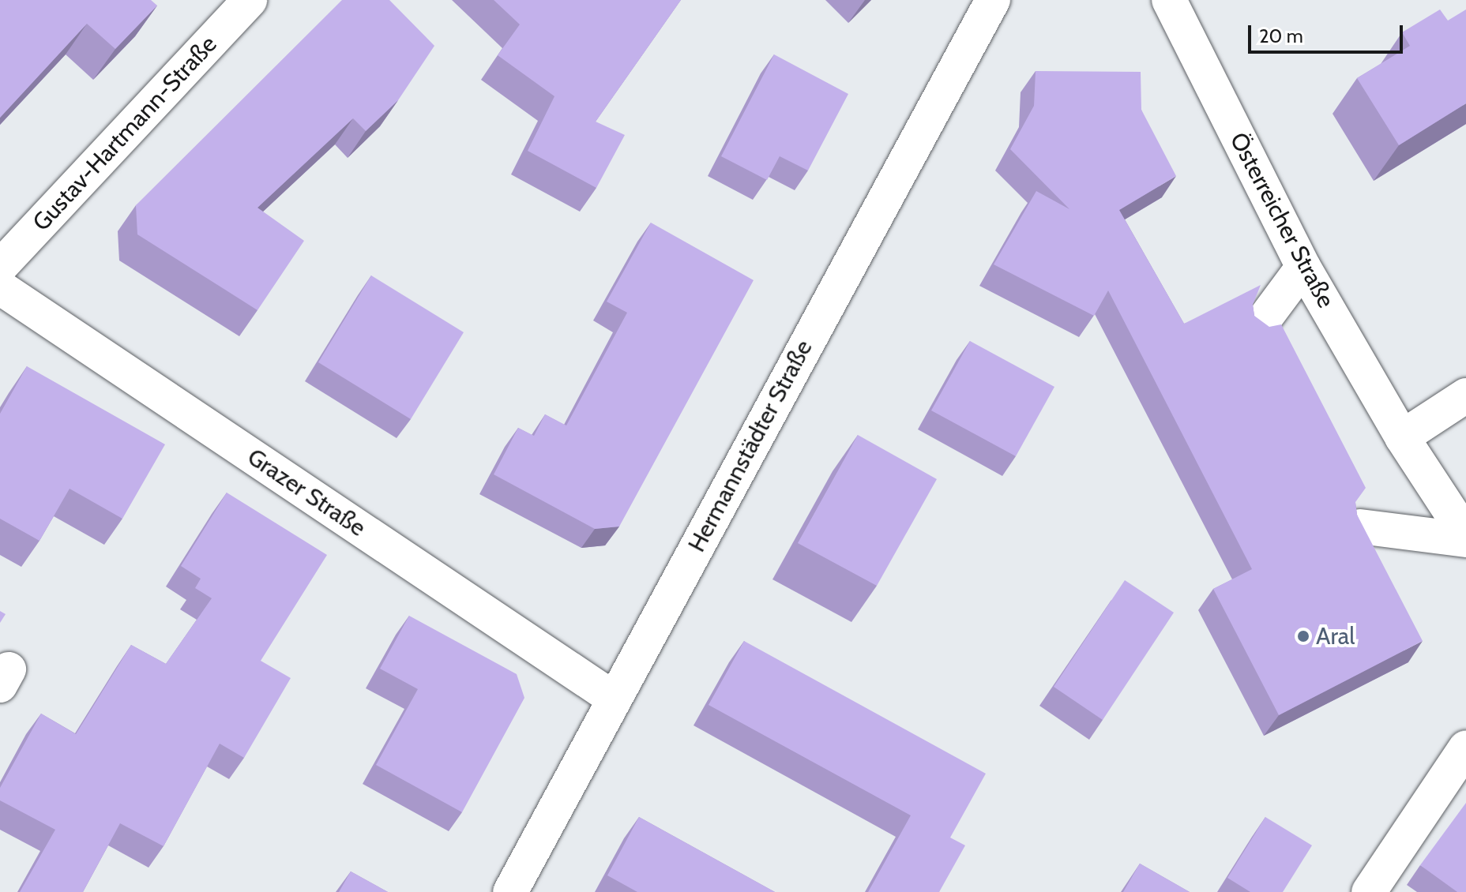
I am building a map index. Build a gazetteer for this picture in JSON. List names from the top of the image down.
{
  "streets": {
    "street": [
      "Gustav-Hartmann-Straße",
      "Österreicher Straße",
      "Hermannstädter Straße",
      "Grazer Straße"
    ]
  },
  "crossings": [
    ["Hermannstädter Straße", "Grazer Straße"]
  ],
  "places": ["Aral"],
  "scale_bar": "20 m"
}
